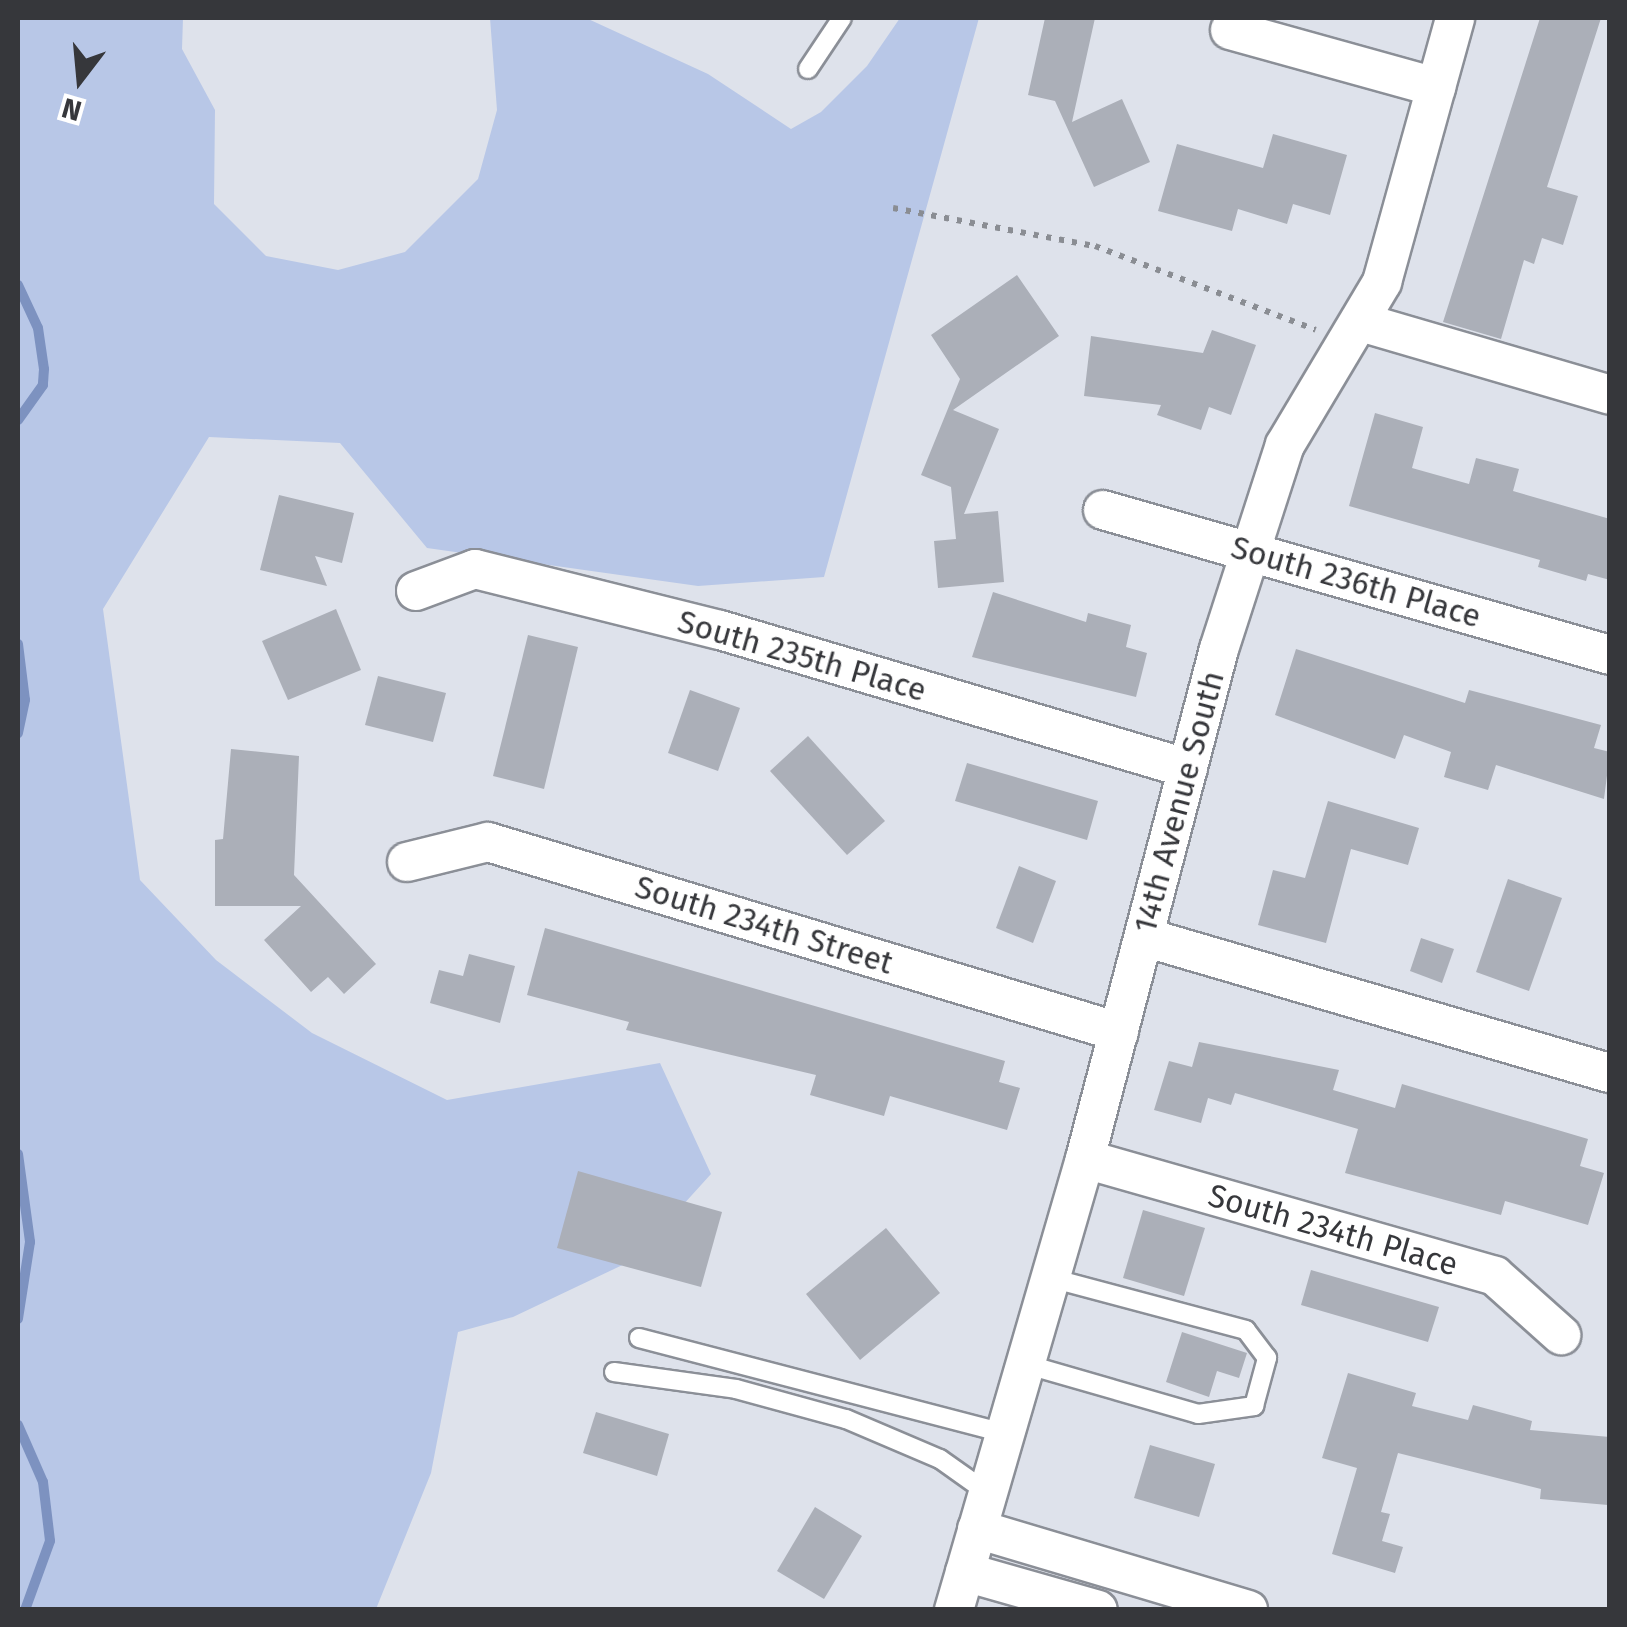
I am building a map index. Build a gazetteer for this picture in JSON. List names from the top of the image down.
{
  "streets": {
    "street": [
      "South 236th Place",
      "South 235th Place",
      "14th Avenue South",
      "South 234th Street",
      "South 234th Place"
    ]
  },
  "crossings": [
    ["South 236th Place", "14th Avenue South"],
    ["South 235th Place", "14th Avenue South"],
    ["14th Avenue South", "South 234th Street"],
    ["14th Avenue South", "South 234th Place"]
  ],
  "north": "bottom"
}
